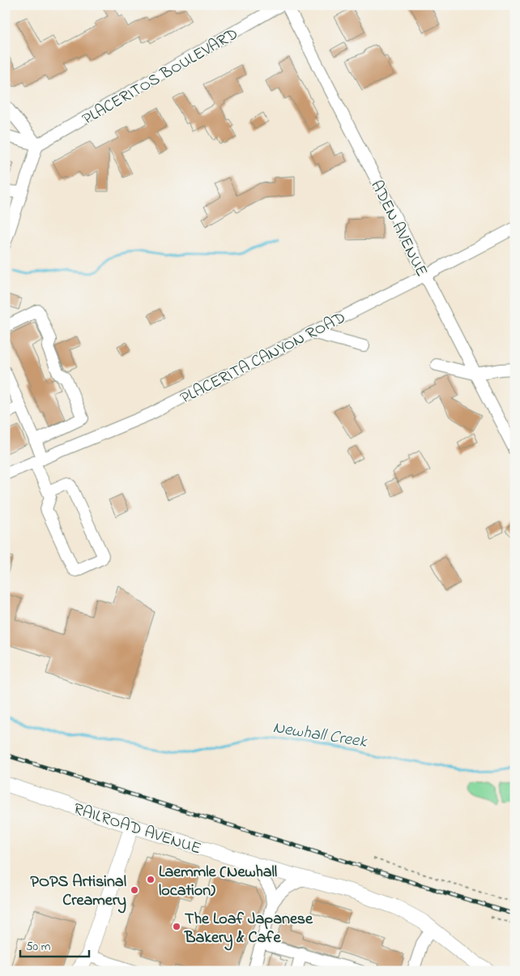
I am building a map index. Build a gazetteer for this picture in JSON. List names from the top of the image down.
{
  "streets": {
    "main road": ["RAILROAD AVENUE"],
    "street": ["PLACERITOS BOULEVARD", "ADEN AVENUE", "PLACERITA CANYON ROAD"]
  },
  "crossings": [
    ["ADEN AVENUE", "PLACERITA CANYON ROAD"]
  ],
  "water": ["Newhall Creek"],
  "places": ["Laemmle (Newhall location)", "POPS Artisinal Creamery", "The Loaf Japanese Bakery & Cafe"],
  "scale_bar": "50 m"
}
